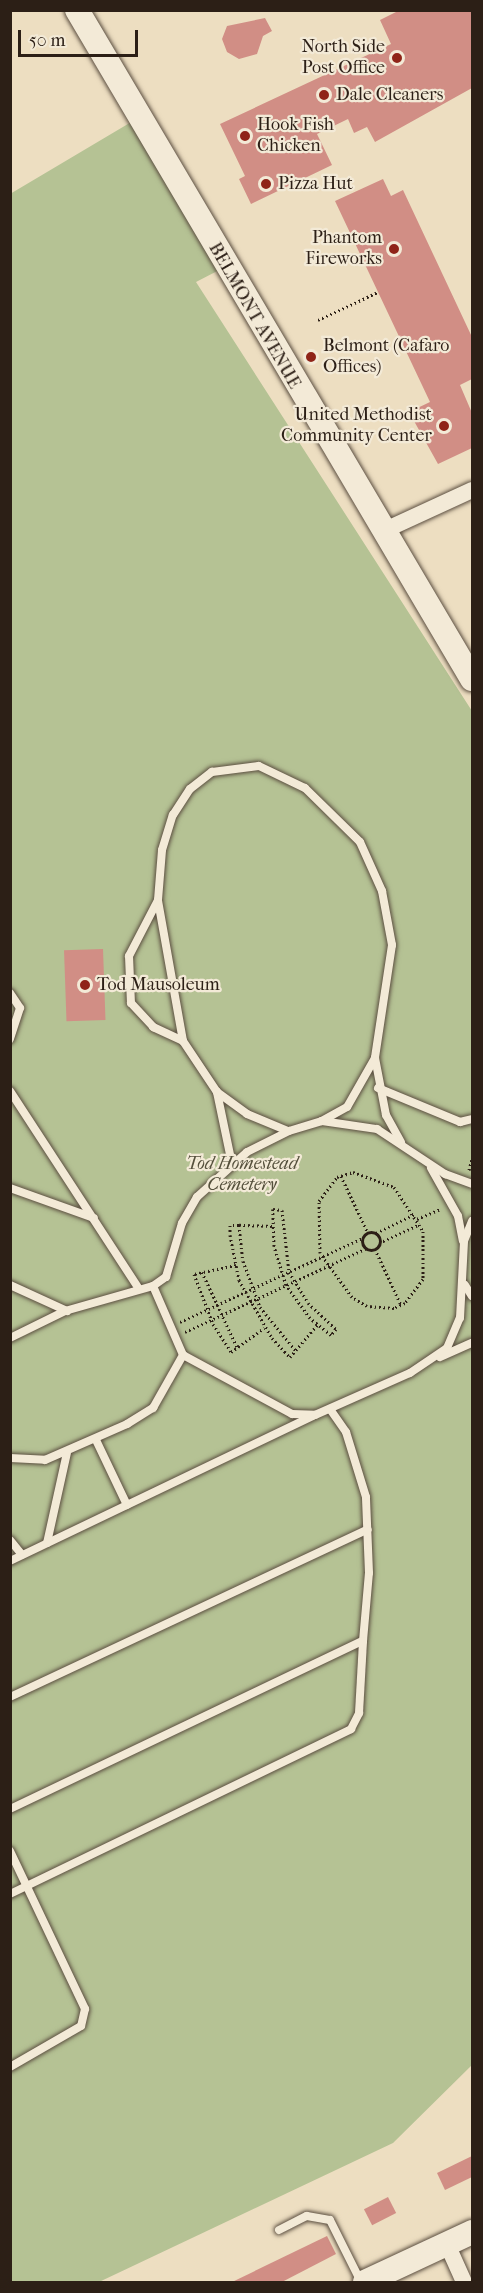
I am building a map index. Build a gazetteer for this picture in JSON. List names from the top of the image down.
{
  "streets": {
    "main road": ["BELMONT AVENUE"]
  },
  "parks": ["Tod Homestead Cemetery"],
  "places": [
    "North Side Post Office",
    "Dale Cleaners",
    "Hook Fish Chicken",
    "Pizza Hut",
    "Phantom Fireworks",
    "Belmont (Cafaro Offices)",
    "United Methodist Community Center",
    "Tod Mausoleum"
  ],
  "scale_bar": "50 m"
}
